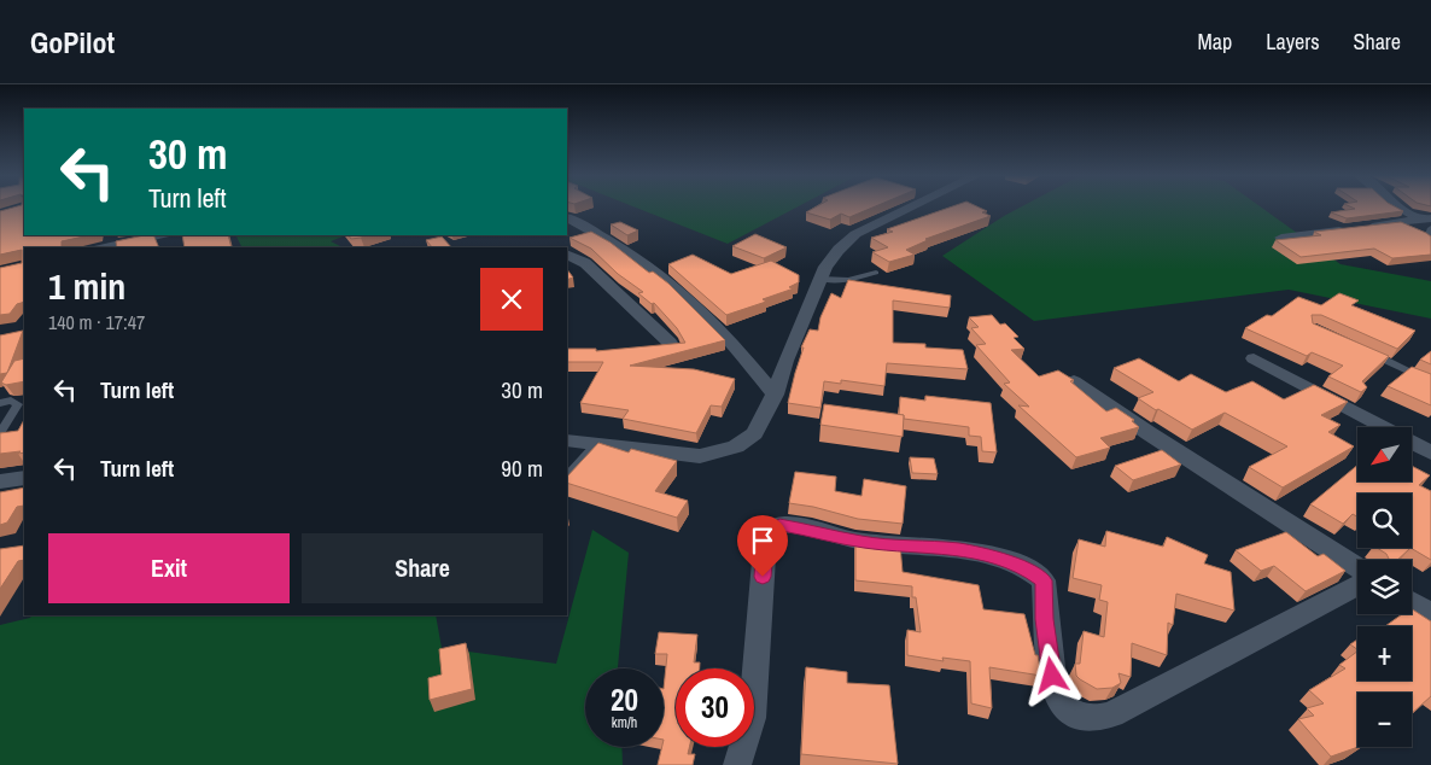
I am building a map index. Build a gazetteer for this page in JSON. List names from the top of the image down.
{
  "north": "bottom left",
  "page": {
    "header": "GoPilot",
    "nav": ["Map", "Layers", "Share"],
    "turn": ["30 m", "Turn left"],
    "heading": ["1 min", "140 m · 17:47"],
    "list": [
      {
        "name": "Turn left",
        "value": "30 m"
      },
      {
        "name": "Turn left",
        "value": "90 m"
      }
    ],
    "map_buttons": ["+", "−"],
    "buttons": ["Exit", "Share"],
    "speed": "20 km/h",
    "limit": "30"
  }
}
